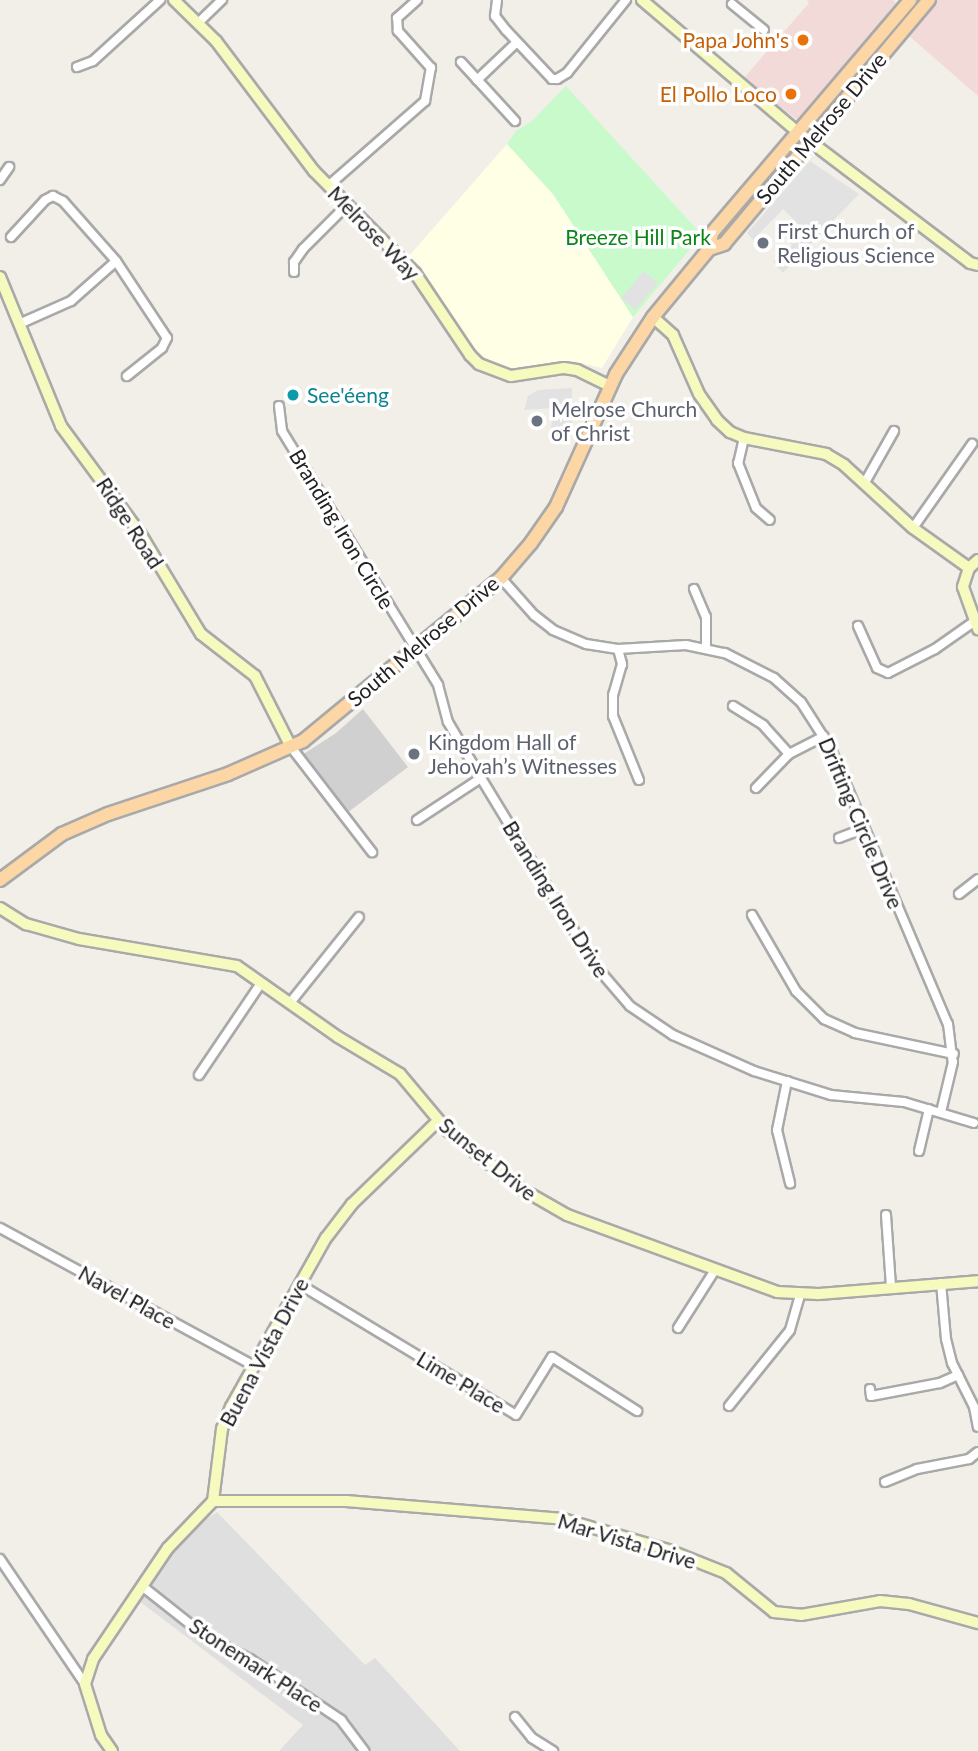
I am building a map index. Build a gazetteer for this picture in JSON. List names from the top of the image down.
{
  "streets": {
    "main road": ["South Melrose Drive"],
    "street": [
      "Melrose Way",
      "Ridge Road",
      "Branding Iron Circle",
      "Drifting Circle Drive",
      "Branding Iron Drive",
      "Sunset Drive",
      "Navel Place",
      "Buena Vista Drive",
      "Lime Place",
      "Mar Vista Drive",
      "Stonemark Place"
    ]
  },
  "crossings": [
    ["South Melrose Drive", "Melrose Way"],
    ["South Melrose Drive", "Ridge Road"],
    ["South Melrose Drive", "Branding Iron Circle"],
    ["South Melrose Drive", "Drifting Circle Drive"],
    ["South Melrose Drive", "Branding Iron Drive"],
    ["Branding Iron Circle", "Branding Iron Drive"],
    ["Drifting Circle Drive", "Branding Iron Drive"],
    ["Sunset Drive", "Buena Vista Drive"],
    ["Navel Place", "Buena Vista Drive"],
    ["Buena Vista Drive", "Lime Place"],
    ["Buena Vista Drive", "Mar Vista Drive"]
  ],
  "parks": ["Breeze Hill Park"],
  "places": [
    "Papa John's",
    "El Pollo Loco",
    "First Church of Religious Science",
    "See'éeng",
    "Melrose Church of Christ",
    "Kingdom Hall of Jehovah’s Witnesses"
  ]
}
